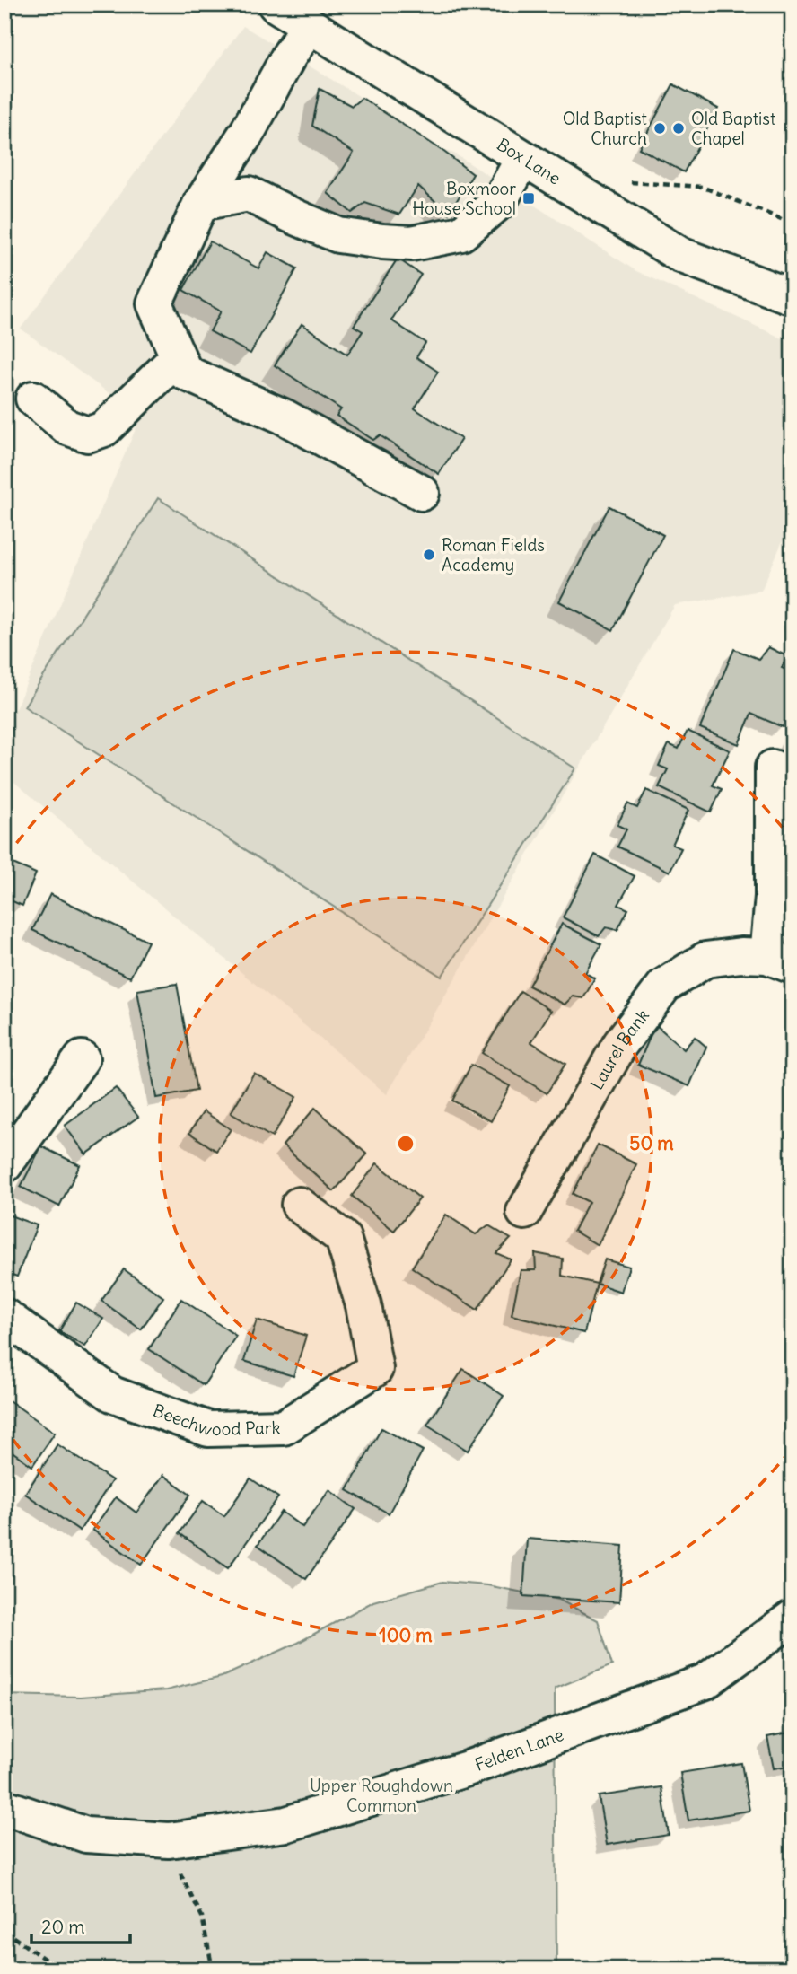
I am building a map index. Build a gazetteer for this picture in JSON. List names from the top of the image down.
{
  "streets": {
    "street": [
      "Box Lane",
      "Laurel Bank",
      "Beechwood Park",
      "Felden Lane"
    ]
  },
  "parks": ["Upper Roughdown Common"],
  "places": {
    "other": ["Old Baptist Church", "Old Baptist Chapel", "Roman Fields Academy"],
    "transit": ["Boxmoor House School"]
  },
  "scale_bar": "20 m",
  "rings": ["50 m", "100 m"]
}
